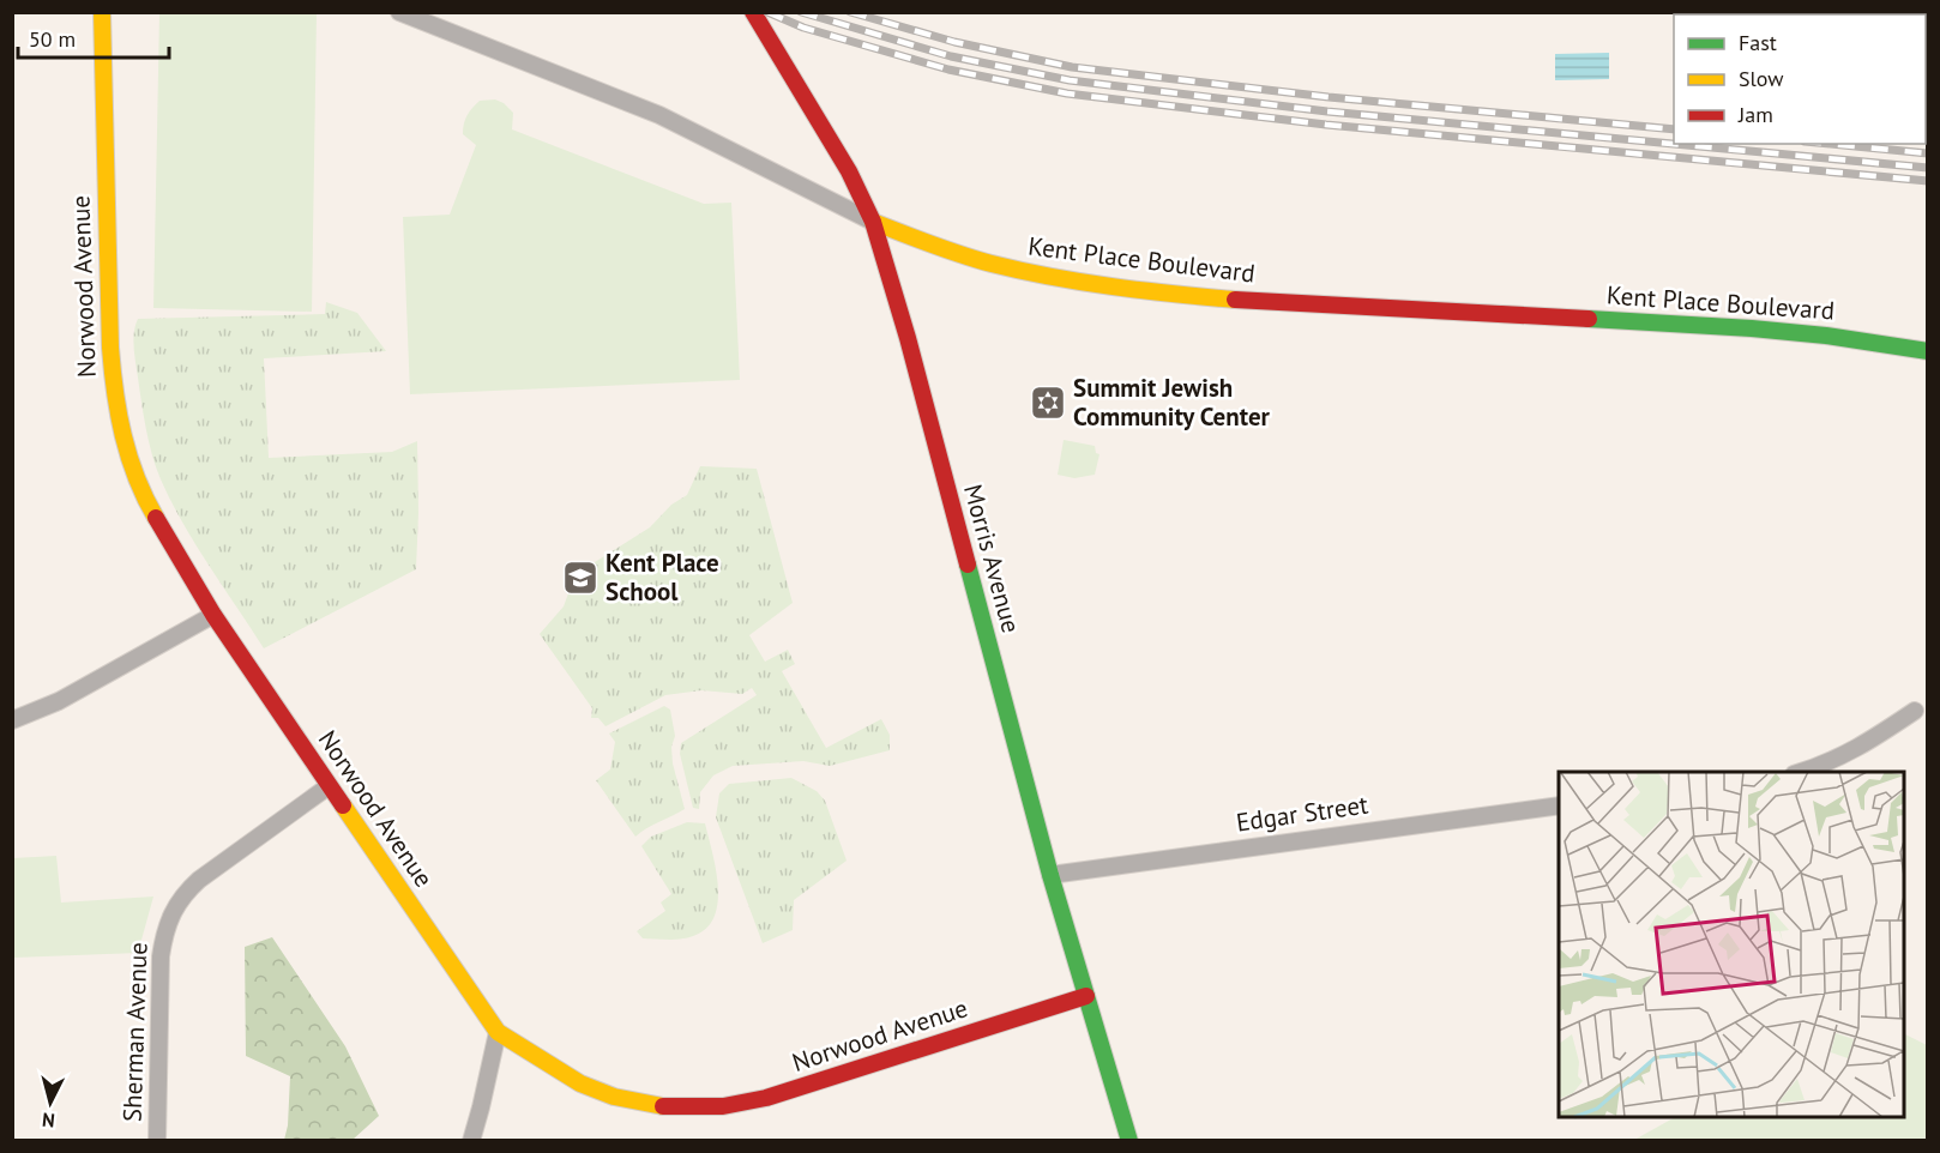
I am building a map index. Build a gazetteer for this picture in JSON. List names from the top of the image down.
{
  "streets": {
    "street": [
      "Kent Place Boulevard",
      "Norwood Avenue",
      "Morris Avenue",
      "Edgar Street",
      "Sherman Avenue"
    ]
  },
  "crossings": [
    ["Kent Place Boulevard", "Morris Avenue"],
    ["Norwood Avenue", "Morris Avenue"],
    ["Norwood Avenue", "Sherman Avenue"],
    ["Morris Avenue", "Edgar Street"]
  ],
  "places": {
    "synagogue": ["Summit Jewish Community Center"],
    "school or university": ["Kent Place School"]
  },
  "legend": ["Fast", "Slow", "Jam"],
  "scale_bar": "50 m",
  "north": "bottom"
}
